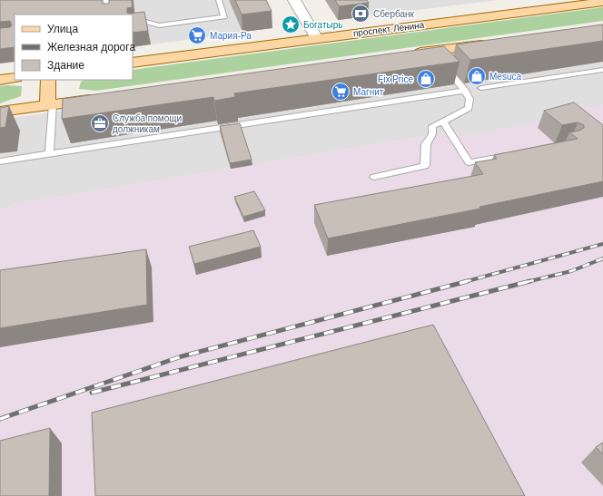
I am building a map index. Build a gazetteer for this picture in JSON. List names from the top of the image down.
{
  "streets": {
    "main road": ["проспект Ленина"]
  },
  "places": {
    "bank": ["Сбербанк"],
    "place": ["Богатырь"],
    "supermarket": ["Мария-Ра", "Магнит"],
    "shop": ["Mesuca", "Fix Price"],
    "office": ["Служба помощи должникам"]
  },
  "legend": ["Улица", "Железная дорога", "Здание"]
}
